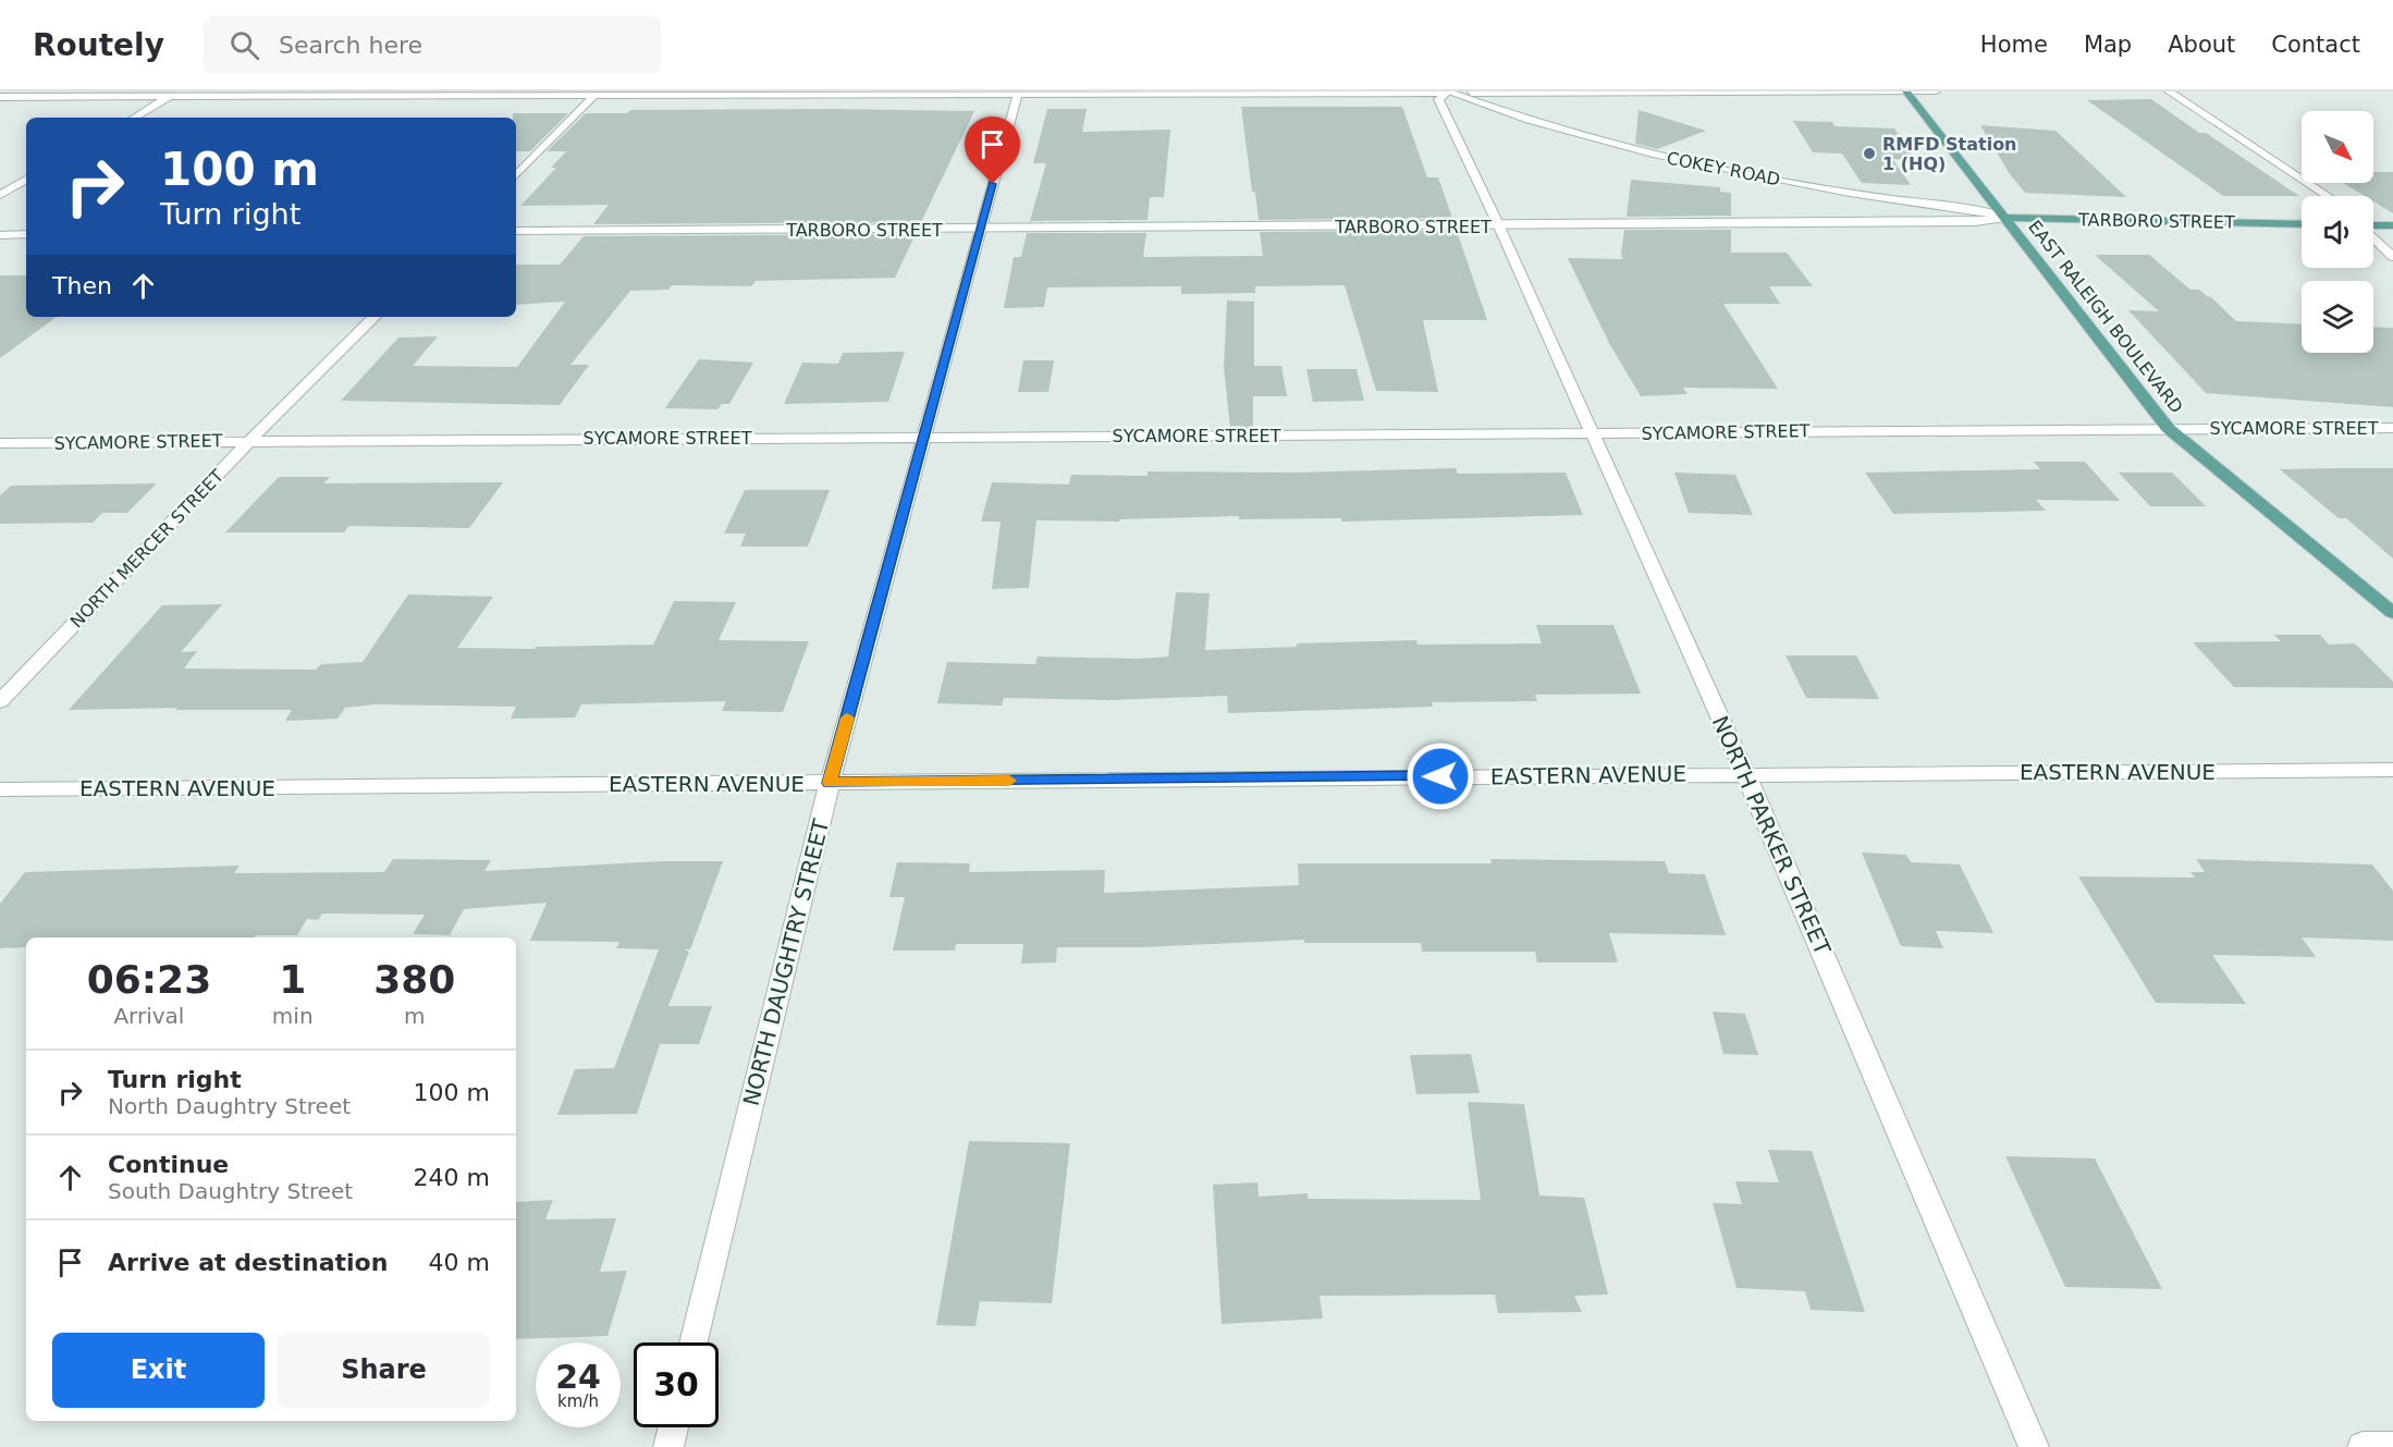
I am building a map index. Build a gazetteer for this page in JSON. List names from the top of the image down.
{
  "streets": {
    "main road": ["TARBORO STREET", "EAST RALEIGH BOULEVARD"],
    "street": [
      "COKEY ROAD",
      "SYCAMORE STREET",
      "NORTH MERCER STREET",
      "EASTERN AVENUE",
      "NORTH PARKER STREET",
      "NORTH DAUGHTRY STREET"
    ]
  },
  "crossings": [
    ["COKEY ROAD", "TARBORO STREET"],
    ["COKEY ROAD", "EAST RALEIGH BOULEVARD"],
    ["COKEY ROAD", "NORTH PARKER STREET"],
    ["TARBORO STREET", "EAST RALEIGH BOULEVARD"],
    ["TARBORO STREET", "NORTH PARKER STREET"],
    ["TARBORO STREET", "NORTH DAUGHTRY STREET"],
    ["EAST RALEIGH BOULEVARD", "SYCAMORE STREET"],
    ["SYCAMORE STREET", "NORTH MERCER STREET"],
    ["SYCAMORE STREET", "NORTH PARKER STREET"],
    ["SYCAMORE STREET", "NORTH DAUGHTRY STREET"],
    ["EASTERN AVENUE", "NORTH PARKER STREET"],
    ["EASTERN AVENUE", "NORTH DAUGHTRY STREET"]
  ],
  "places": ["RMFD Station 1 (HQ)"],
  "north": "bottom right",
  "page": {
    "header": "Routely",
    "search": "Search here",
    "nav": [
      "Home",
      "Map",
      "About",
      "Contact"
    ],
    "turn": ["100 m", "Turn right"],
    "then": "Then",
    "eta": [
      "06:23",
      "Arrival",
      "1",
      "min",
      "380",
      "m"
    ],
    "list": [
      {
        "name": "Turn right",
        "note": "North Daughtry Street",
        "value": "100 m"
      },
      {
        "name": "Continue",
        "note": "South Daughtry Street",
        "value": "240 m"
      },
      {
        "name": "Arrive at destination",
        "value": "40 m"
      }
    ],
    "buttons": ["Exit", "Share"],
    "speed": "24 km/h",
    "limit": "30"
  }
}
